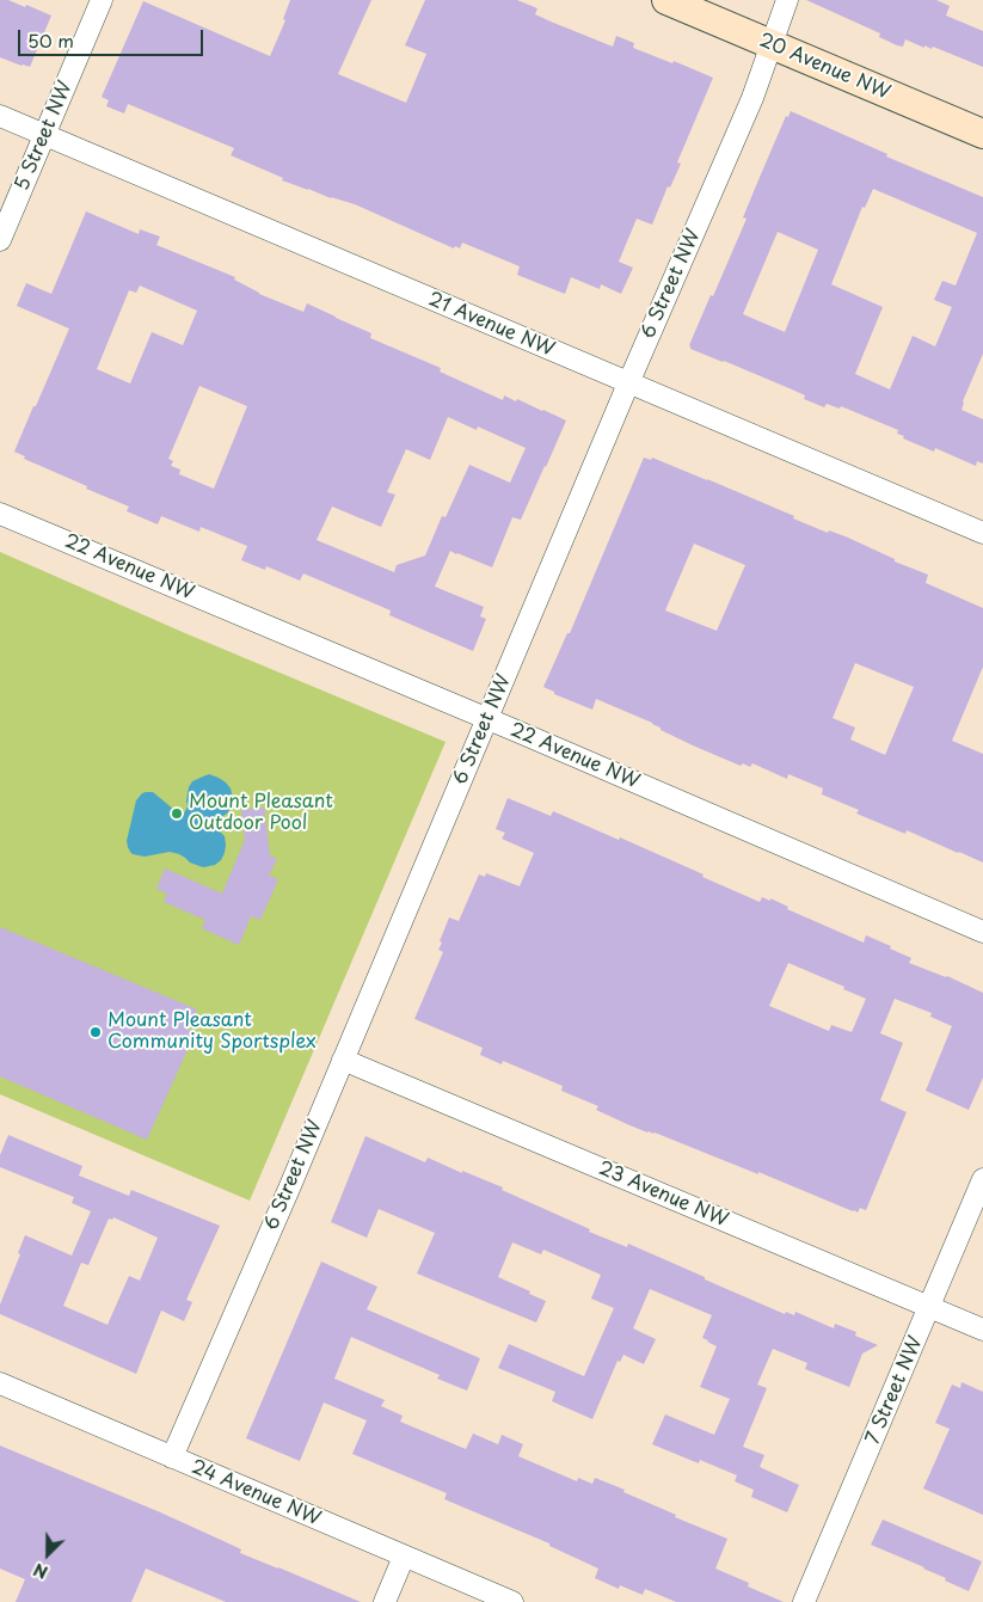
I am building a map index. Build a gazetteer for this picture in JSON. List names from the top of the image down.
{
  "streets": {
    "street": [
      "20 Avenue NW",
      "5 Street NW",
      "6 Street NW",
      "21 Avenue NW",
      "22 Avenue NW",
      "23 Avenue NW",
      "7 Street NW",
      "24 Avenue NW"
    ]
  },
  "crossings": [
    ["20 Avenue NW", "6 Street NW"],
    ["5 Street NW", "21 Avenue NW"],
    ["6 Street NW", "21 Avenue NW"],
    ["6 Street NW", "22 Avenue NW"],
    ["6 Street NW", "23 Avenue NW"],
    ["6 Street NW", "24 Avenue NW"],
    ["23 Avenue NW", "7 Street NW"]
  ],
  "places": ["Mount Pleasant Outdoor Pool", "Mount Pleasant Community Sportsplex"],
  "scale_bar": "50 m",
  "north": "bottom left"
}
